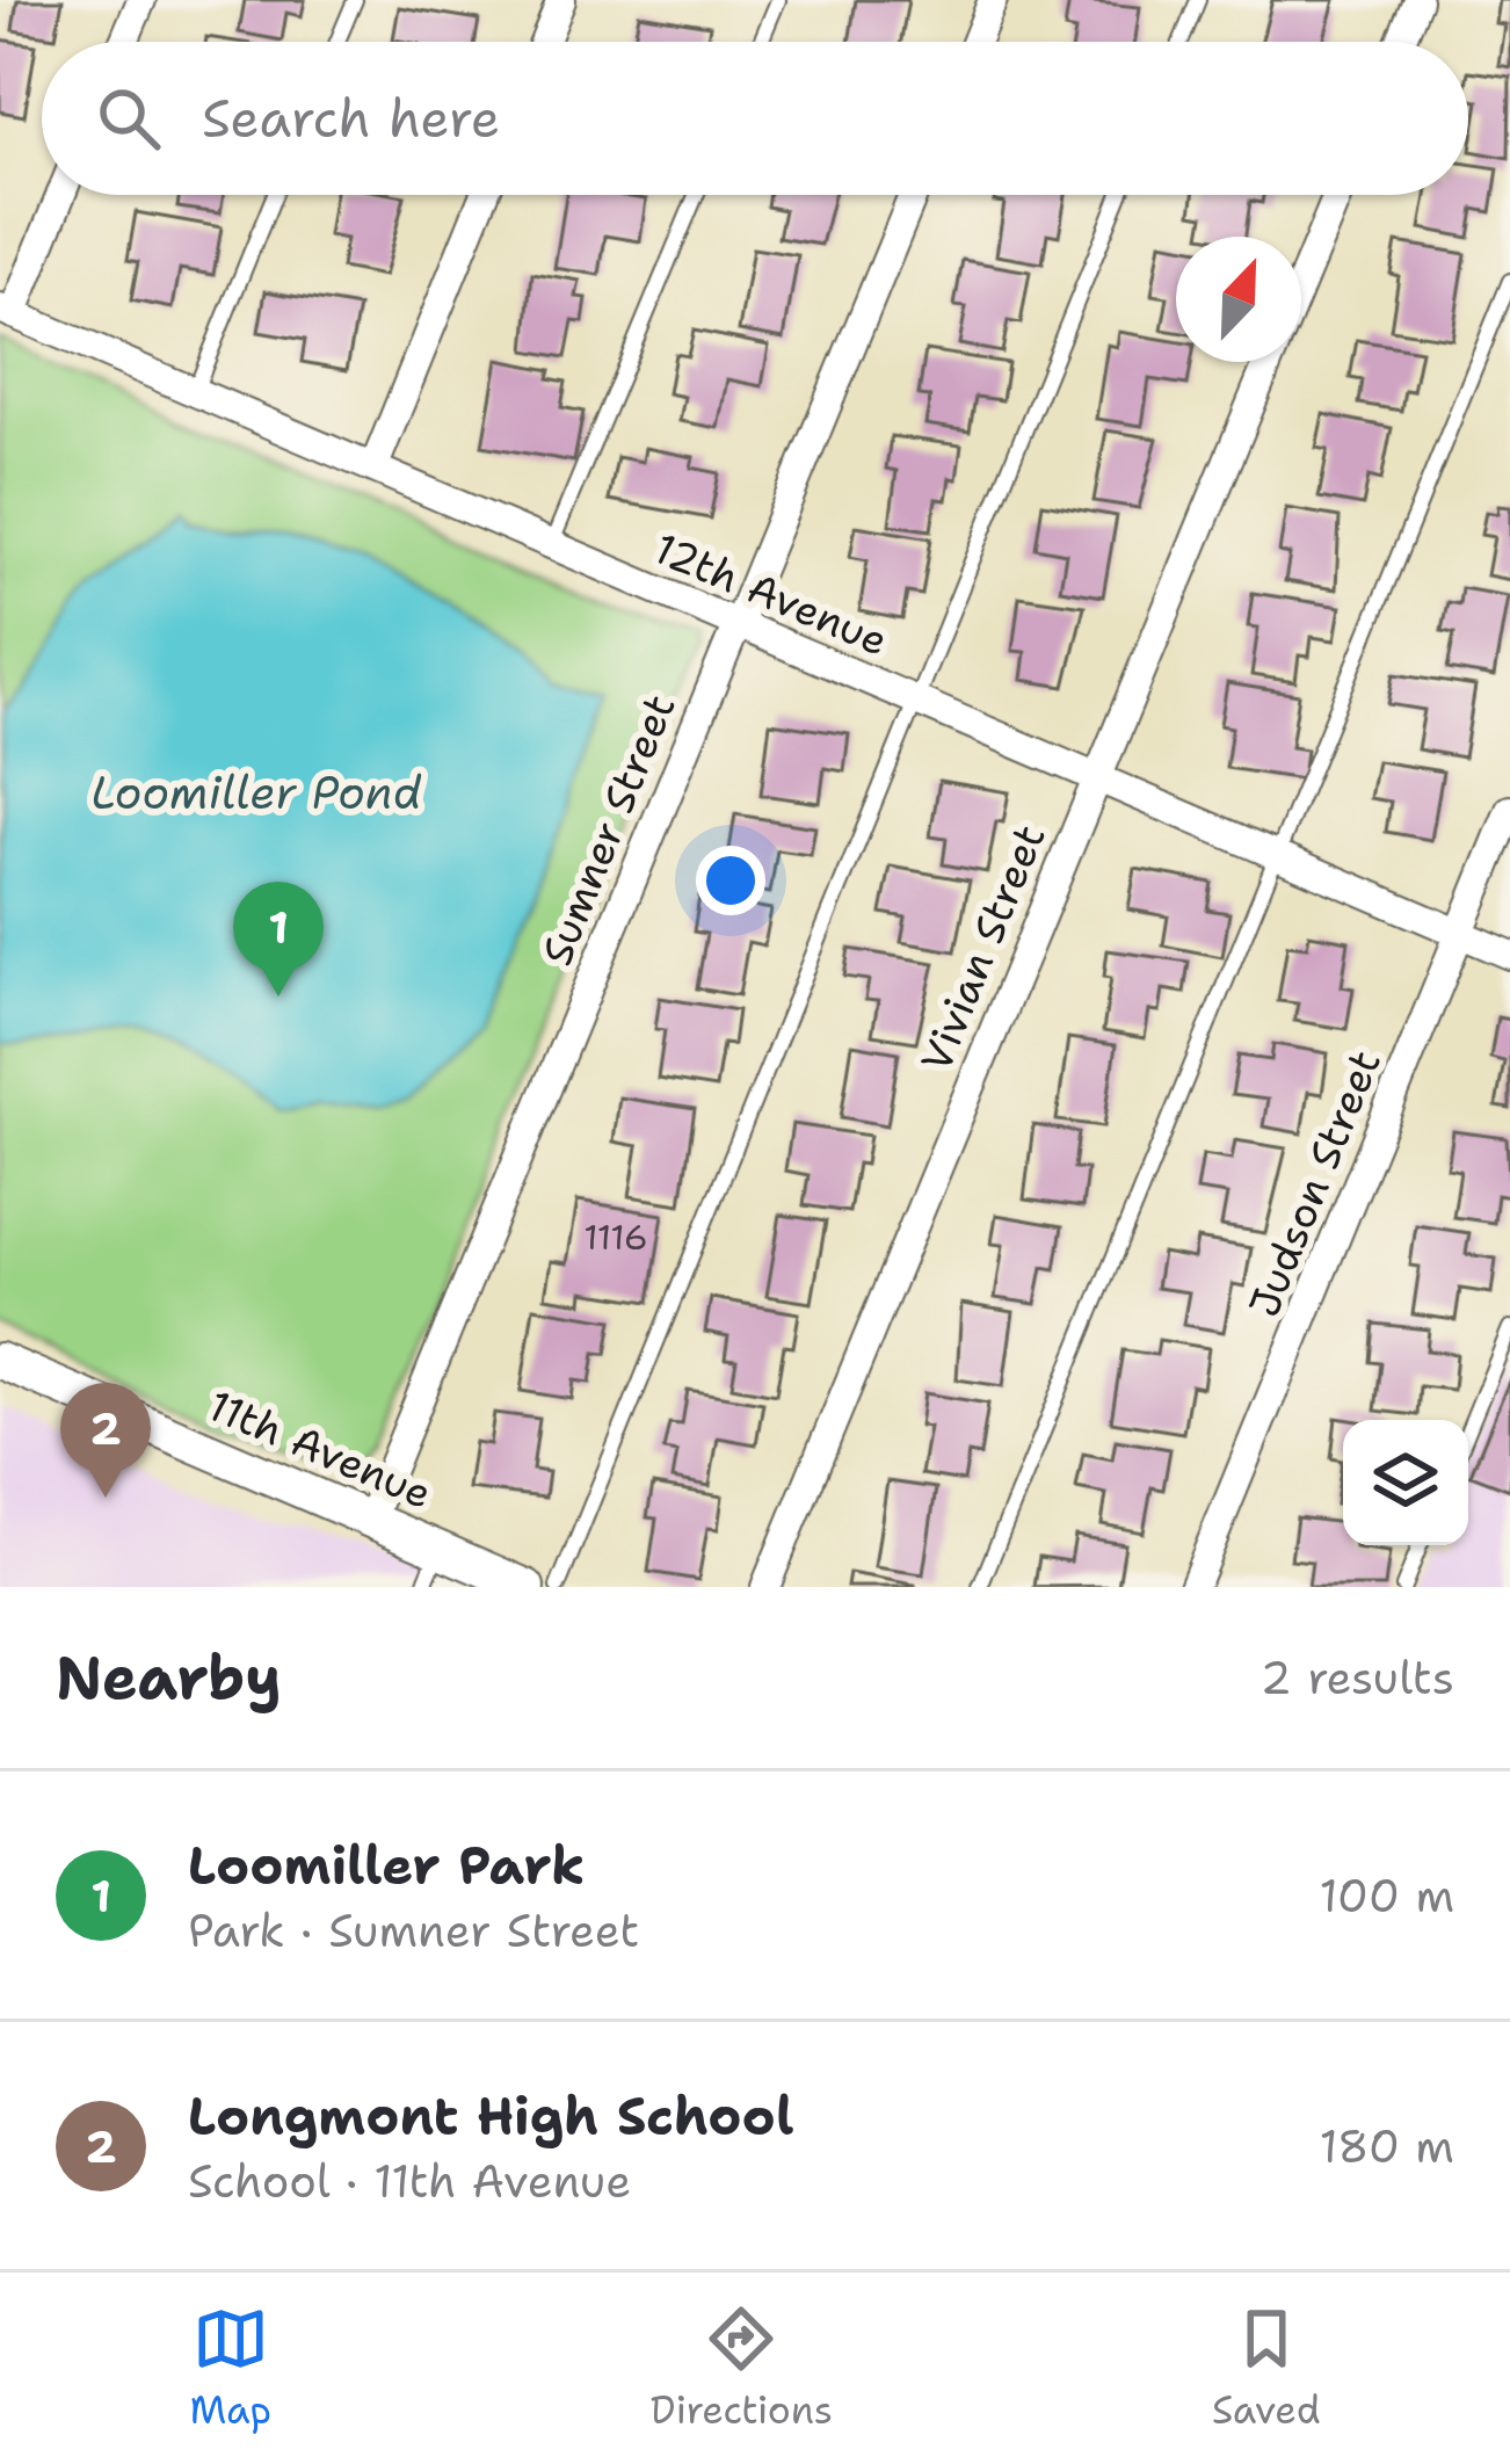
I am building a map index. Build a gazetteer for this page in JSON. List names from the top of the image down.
{
  "streets": {
    "street": [
      "12th Avenue",
      "Sumner Street",
      "Vivian Street",
      "Judson Street",
      "11th Avenue"
    ]
  },
  "crossings": [
    ["12th Avenue", "Sumner Street"],
    ["12th Avenue", "Vivian Street"],
    ["12th Avenue", "Judson Street"],
    ["Sumner Street", "11th Avenue"]
  ],
  "water": ["Loomiller Pond"],
  "house_numbers": ["1116"],
  "north": "top right",
  "page": {
    "search": "Search here",
    "pins": ["1", "2"],
    "heading": ["Nearby", "2 results"],
    "list": [
      {
        "mark": "1",
        "name": "Loomiller Park",
        "note": "Park · Sumner Street",
        "value": "100 m"
      },
      {
        "mark": "2",
        "name": "Longmont High School",
        "note": "School · 11th Avenue",
        "value": "180 m"
      }
    ],
    "nav": ["Map", "Directions", "Saved"]
  }
}
